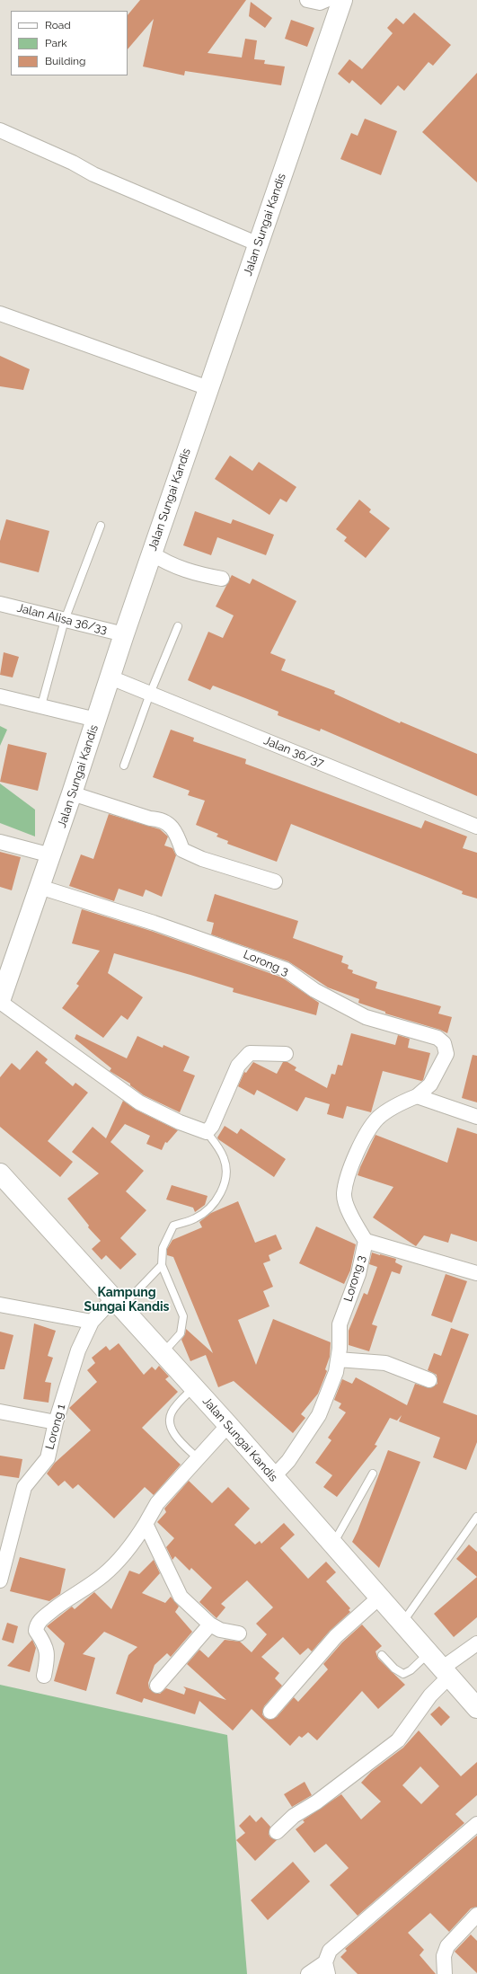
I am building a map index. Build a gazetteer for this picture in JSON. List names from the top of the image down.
{
  "streets": {
    "street": [
      "Jalan Sungai Kandis",
      "Jalan Alisa 36/33",
      "Jalan 36/37",
      "Lorong 3",
      "Lorong 1"
    ]
  },
  "crossings": [
    ["Jalan Sungai Kandis", "Jalan Alisa 36/33"],
    ["Jalan Sungai Kandis", "Jalan 36/37"],
    ["Jalan Sungai Kandis", "Lorong 3"],
    ["Jalan Sungai Kandis", "Lorong 1"]
  ],
  "districts": ["Kampung Sungai Kandis"],
  "legend": ["Road", "Park", "Building"]
}
